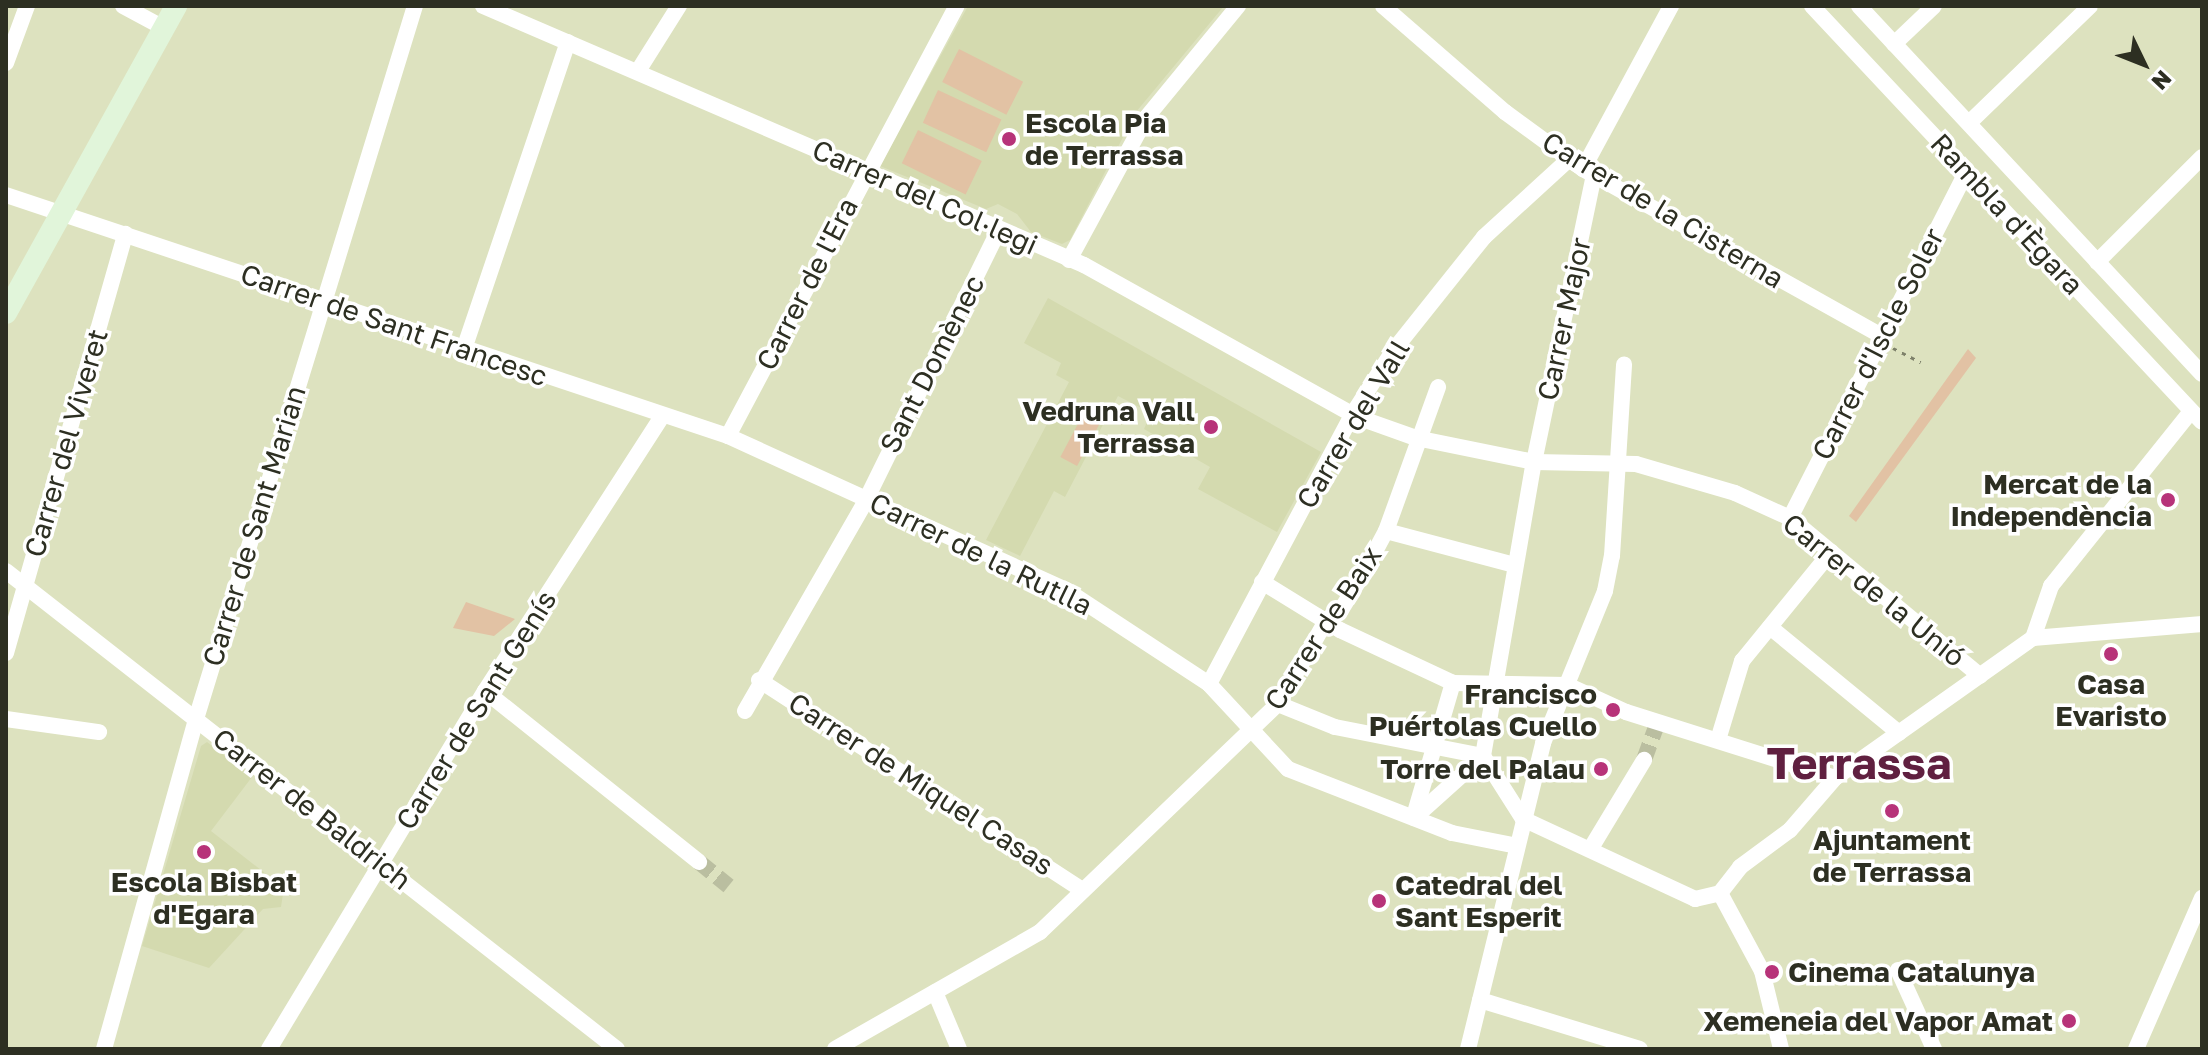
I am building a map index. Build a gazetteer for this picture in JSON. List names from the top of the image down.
{
  "streets": {
    "street": [
      "Carrer del Col·legi",
      "Carrer de la Cisterna",
      "Rambla d'Ègara",
      "Carrer de l'Era",
      "Carrer Major",
      "Carrer de Sant Francesc",
      "Carrer d'Iscle Soler",
      "Sant Domènec",
      "Carrer del Vall",
      "Carrer del Viveret",
      "Carrer de Sant Marian",
      "Carrer de la Rutlla",
      "Carrer de la Unió",
      "Carrer de Baix",
      "Carrer de Sant Genís",
      "Carrer de Miquel Casas",
      "Carrer de Baldrich"
    ]
  },
  "crossings": [
    ["Carrer del Col·legi", "Carrer de l'Era"],
    ["Carrer del Col·legi", "Sant Domènec"],
    ["Carrer del Col·legi", "Carrer del Vall"],
    ["Carrer del Col·legi", "Carrer de la Unió"],
    ["Carrer del Col·legi", "Carrer de Baix"],
    ["Carrer de la Cisterna", "Carrer Major"],
    ["Carrer de la Cisterna", "Carrer d'Iscle Soler"],
    ["Carrer de la Cisterna", "Carrer del Vall"],
    ["Rambla d'Ègara", "Carrer d'Iscle Soler"],
    ["Carrer de l'Era", "Carrer de Sant Francesc"],
    ["Carrer de l'Era", "Carrer de la Rutlla"],
    ["Carrer Major", "Carrer de la Unió"],
    ["Carrer de Sant Francesc", "Carrer del Viveret"],
    ["Carrer de Sant Francesc", "Carrer de Sant Marian"],
    ["Carrer de Sant Francesc", "Carrer de la Rutlla"],
    ["Carrer de Sant Francesc", "Carrer de Sant Genís"],
    ["Carrer d'Iscle Soler", "Carrer de la Unió"],
    ["Sant Domènec", "Carrer de la Rutlla"],
    ["Sant Domènec", "Carrer de Miquel Casas"],
    ["Carrer del Vall", "Carrer de la Rutlla"],
    ["Carrer del Viveret", "Carrer de Baldrich"],
    ["Carrer de Sant Marian", "Carrer de Baldrich"],
    ["Carrer de la Rutlla", "Carrer de Baix"],
    ["Carrer de la Unió", "Carrer de Baix"],
    ["Carrer de Baix", "Carrer de Miquel Casas"],
    ["Carrer de Sant Genís", "Carrer de Baldrich"]
  ],
  "districts": ["Terrassa"],
  "places": [
    "Escola Pia de Terrassa",
    "Vedruna Vall Terrassa",
    "Mercat de la Independència",
    "Casa Evaristo",
    "Francisco Puértolas Cuello",
    "Torre del Palau",
    "Ajuntament de Terrassa",
    "Escola Bisbat d'Egara",
    "Catedral del Sant Esperit",
    "Cinema Catalunya",
    "Xemeneia del Vapor Amat"
  ],
  "north": "bottom right"
}
